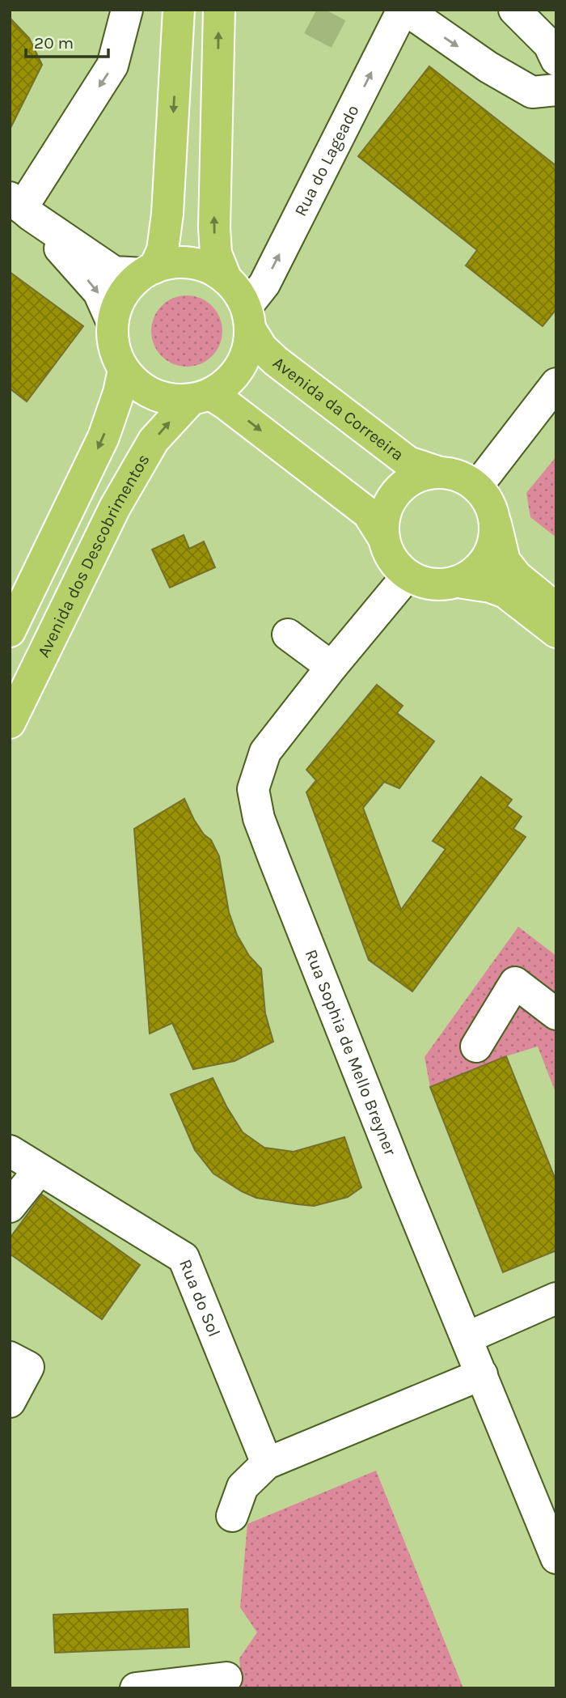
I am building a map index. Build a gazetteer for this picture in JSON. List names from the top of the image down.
{
  "streets": {
    "main road": ["Avenida da Correeira", "Avenida dos Descobrimentos"],
    "street": ["Rua do Lageado", "Rua Sophia de Mello Breyner", "Rua do Sol"]
  },
  "crossings": [
    ["Rua do Lageado", "Avenida da Correeira"],
    ["Rua do Lageado", "Avenida dos Descobrimentos"],
    ["Avenida da Correeira", "Avenida dos Descobrimentos"],
    ["Avenida da Correeira", "Rua Sophia de Mello Breyner"]
  ],
  "scale_bar": "20 m"
}
